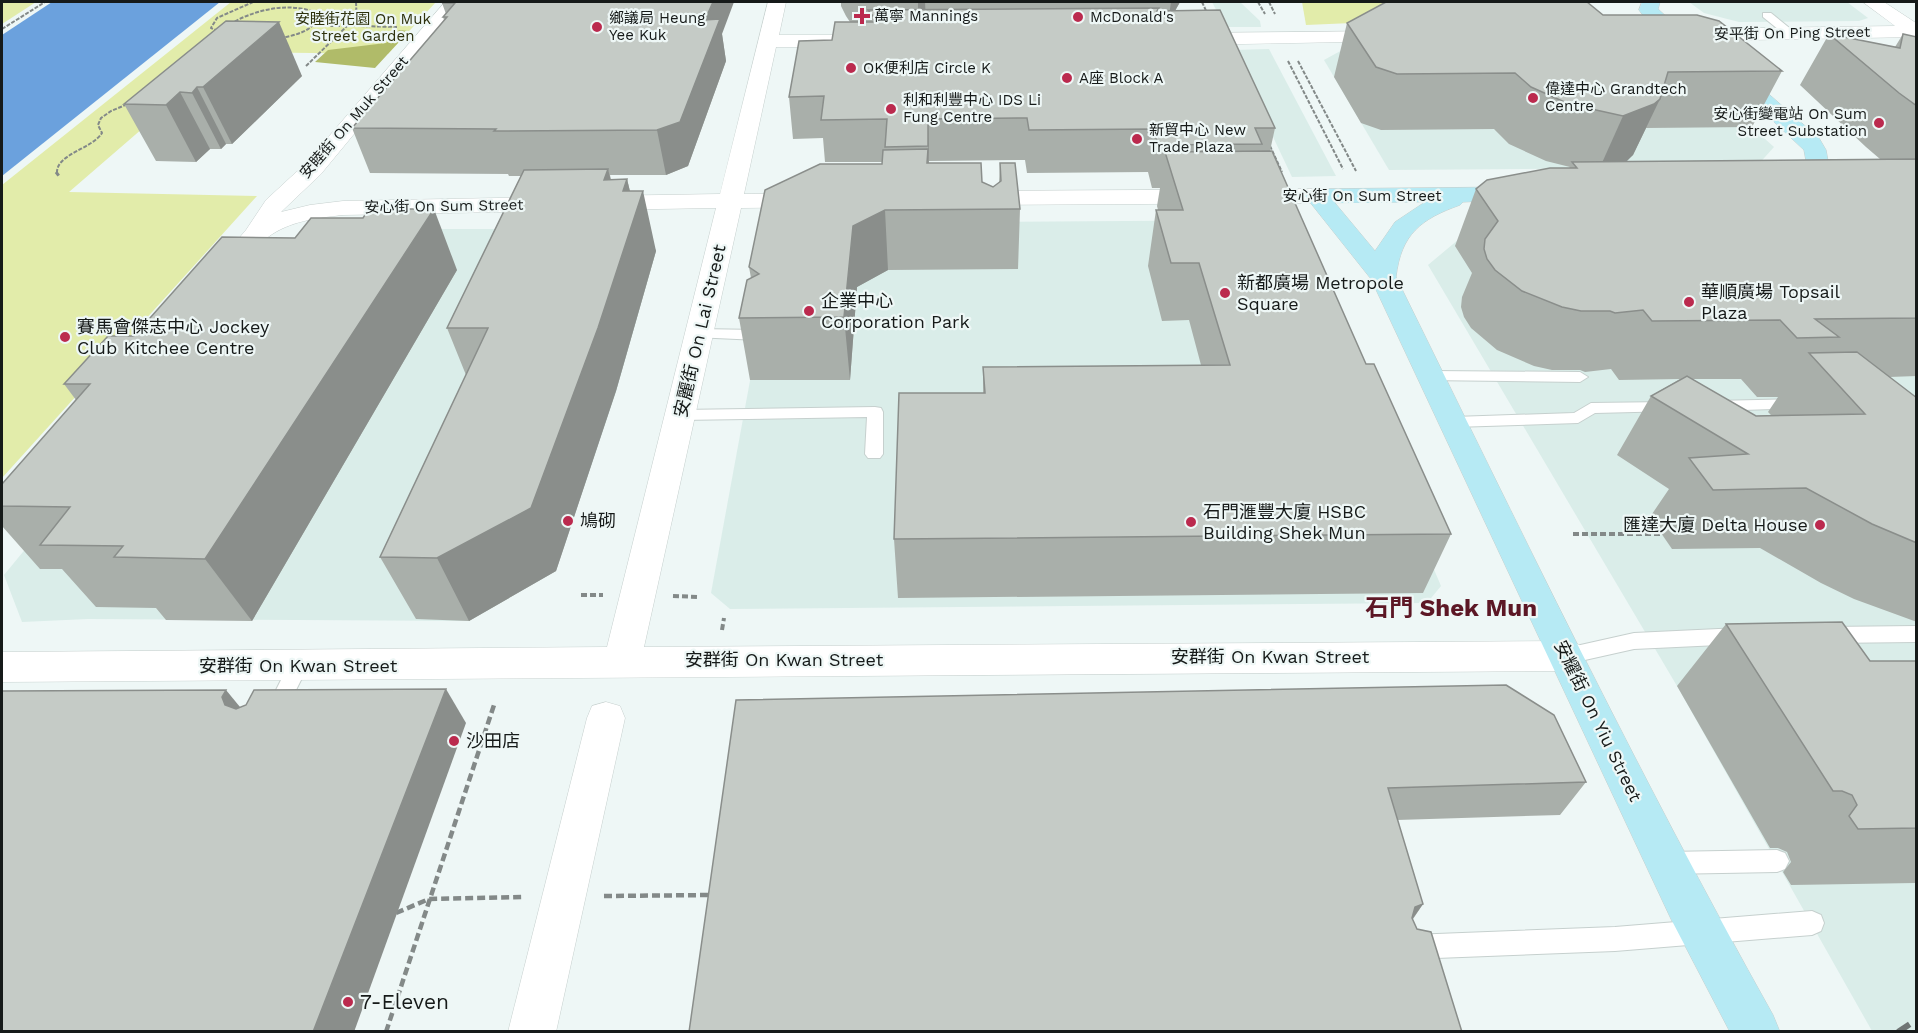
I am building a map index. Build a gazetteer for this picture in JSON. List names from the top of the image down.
{
  "streets": {
    "street": [
      "安平街 On Ping Street",
      "安睦街 On Muk Street",
      "安心街 On Sum Street",
      "安麗街 On Lai Street",
      "安群街 On Kwan Street",
      "安耀街 On Yiu Street"
    ]
  },
  "crossings": [
    ["安睦街 On Muk Street", "安心街 On Sum Street"],
    ["安心街 On Sum Street", "安麗街 On Lai Street"],
    ["安心街 On Sum Street", "安耀街 On Yiu Street"],
    ["安麗街 On Lai Street", "安群街 On Kwan Street"],
    ["安群街 On Kwan Street", "安耀街 On Yiu Street"]
  ],
  "districts": ["石門 Shek Mun"],
  "parks": ["安睦街花園 On Muk Street Garden"],
  "places": {
    "health": ["萬寧 Mannings"],
    "other": [
      "McDonald's",
      "鄉議局 Heung Yee Kuk",
      "OK便利店 Circle K",
      "A座 Block A",
      "偉達中心 Grandtech Centre",
      "利和利豐中心 IDS Li Fung Centre",
      "安心街變電站 On Sum Street Substation",
      "新貿中心 New Trade Plaza",
      "新都廣場 Metropole Square",
      "華順廣場 Topsail Plaza",
      "企業中心 Corporation Park",
      "賽馬會傑志中心 Jockey Club Kitchee Centre",
      "鳩砌",
      "石門滙豐大廈 HSBC Building Shek Mun",
      "匯達大廈 Delta House",
      "沙田店",
      "7-Eleven"
    ]
  }
}
